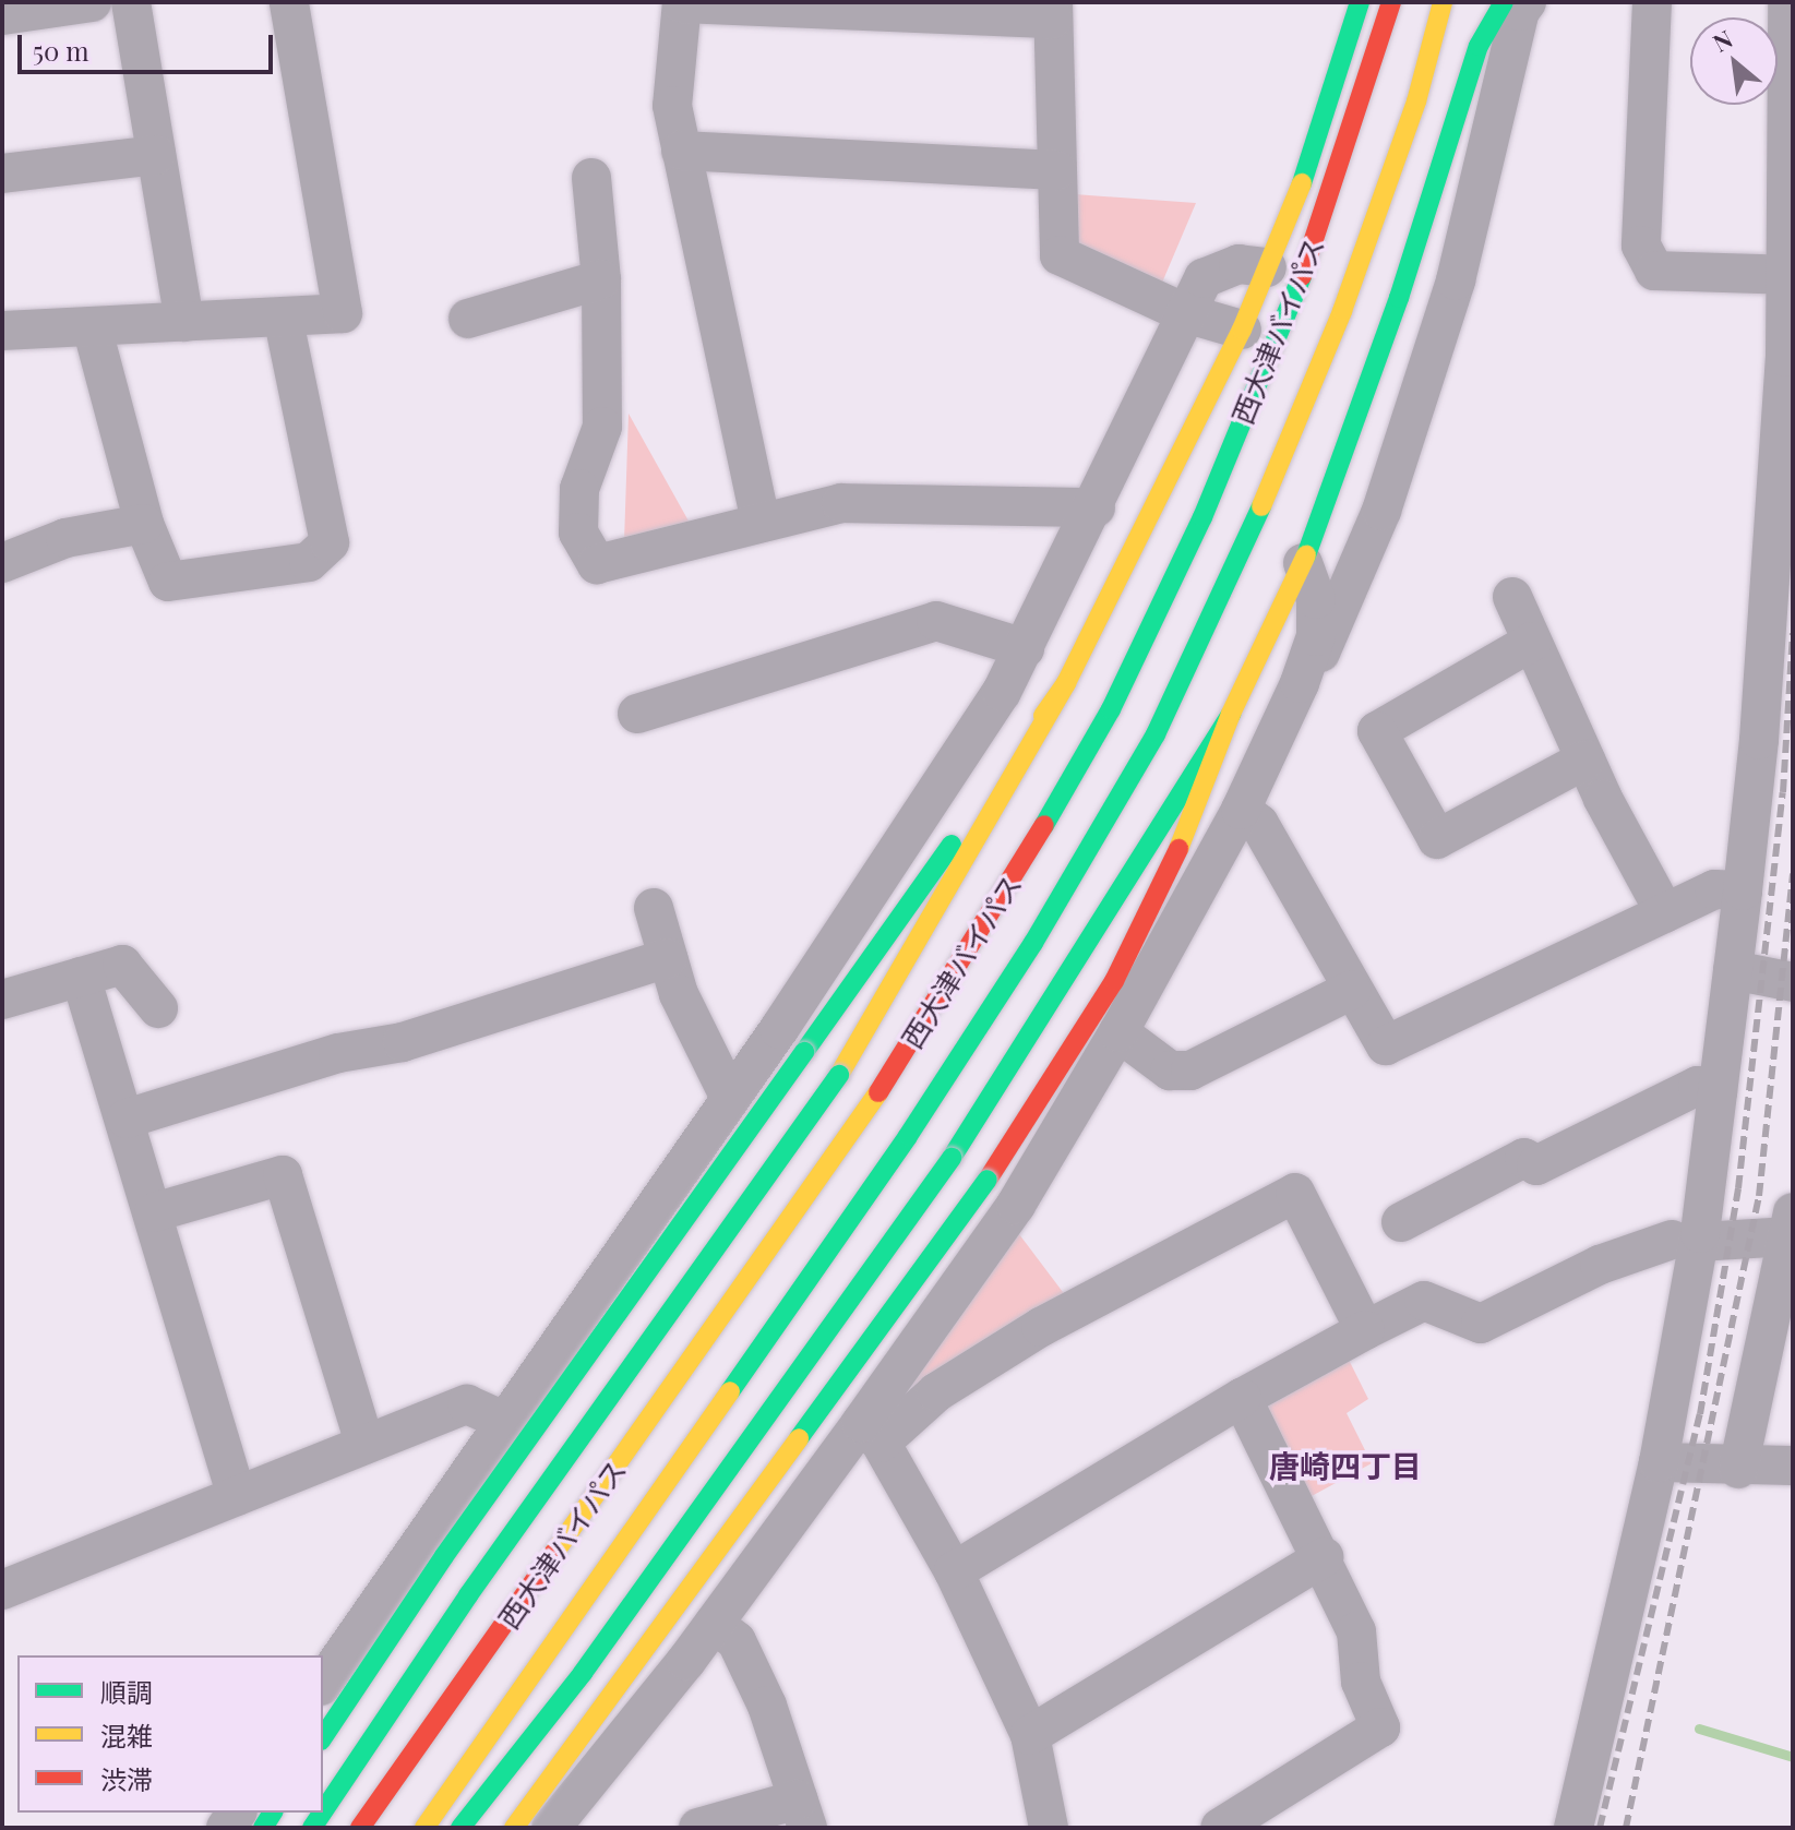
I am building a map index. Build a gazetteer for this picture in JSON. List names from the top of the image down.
{
  "streets": {
    "main road": ["西大津バイパス"]
  },
  "districts": ["唐崎四丁目"],
  "legend": ["順調", "混雑", "渋滞"],
  "scale_bar": "50 m",
  "north": "top left"
}
